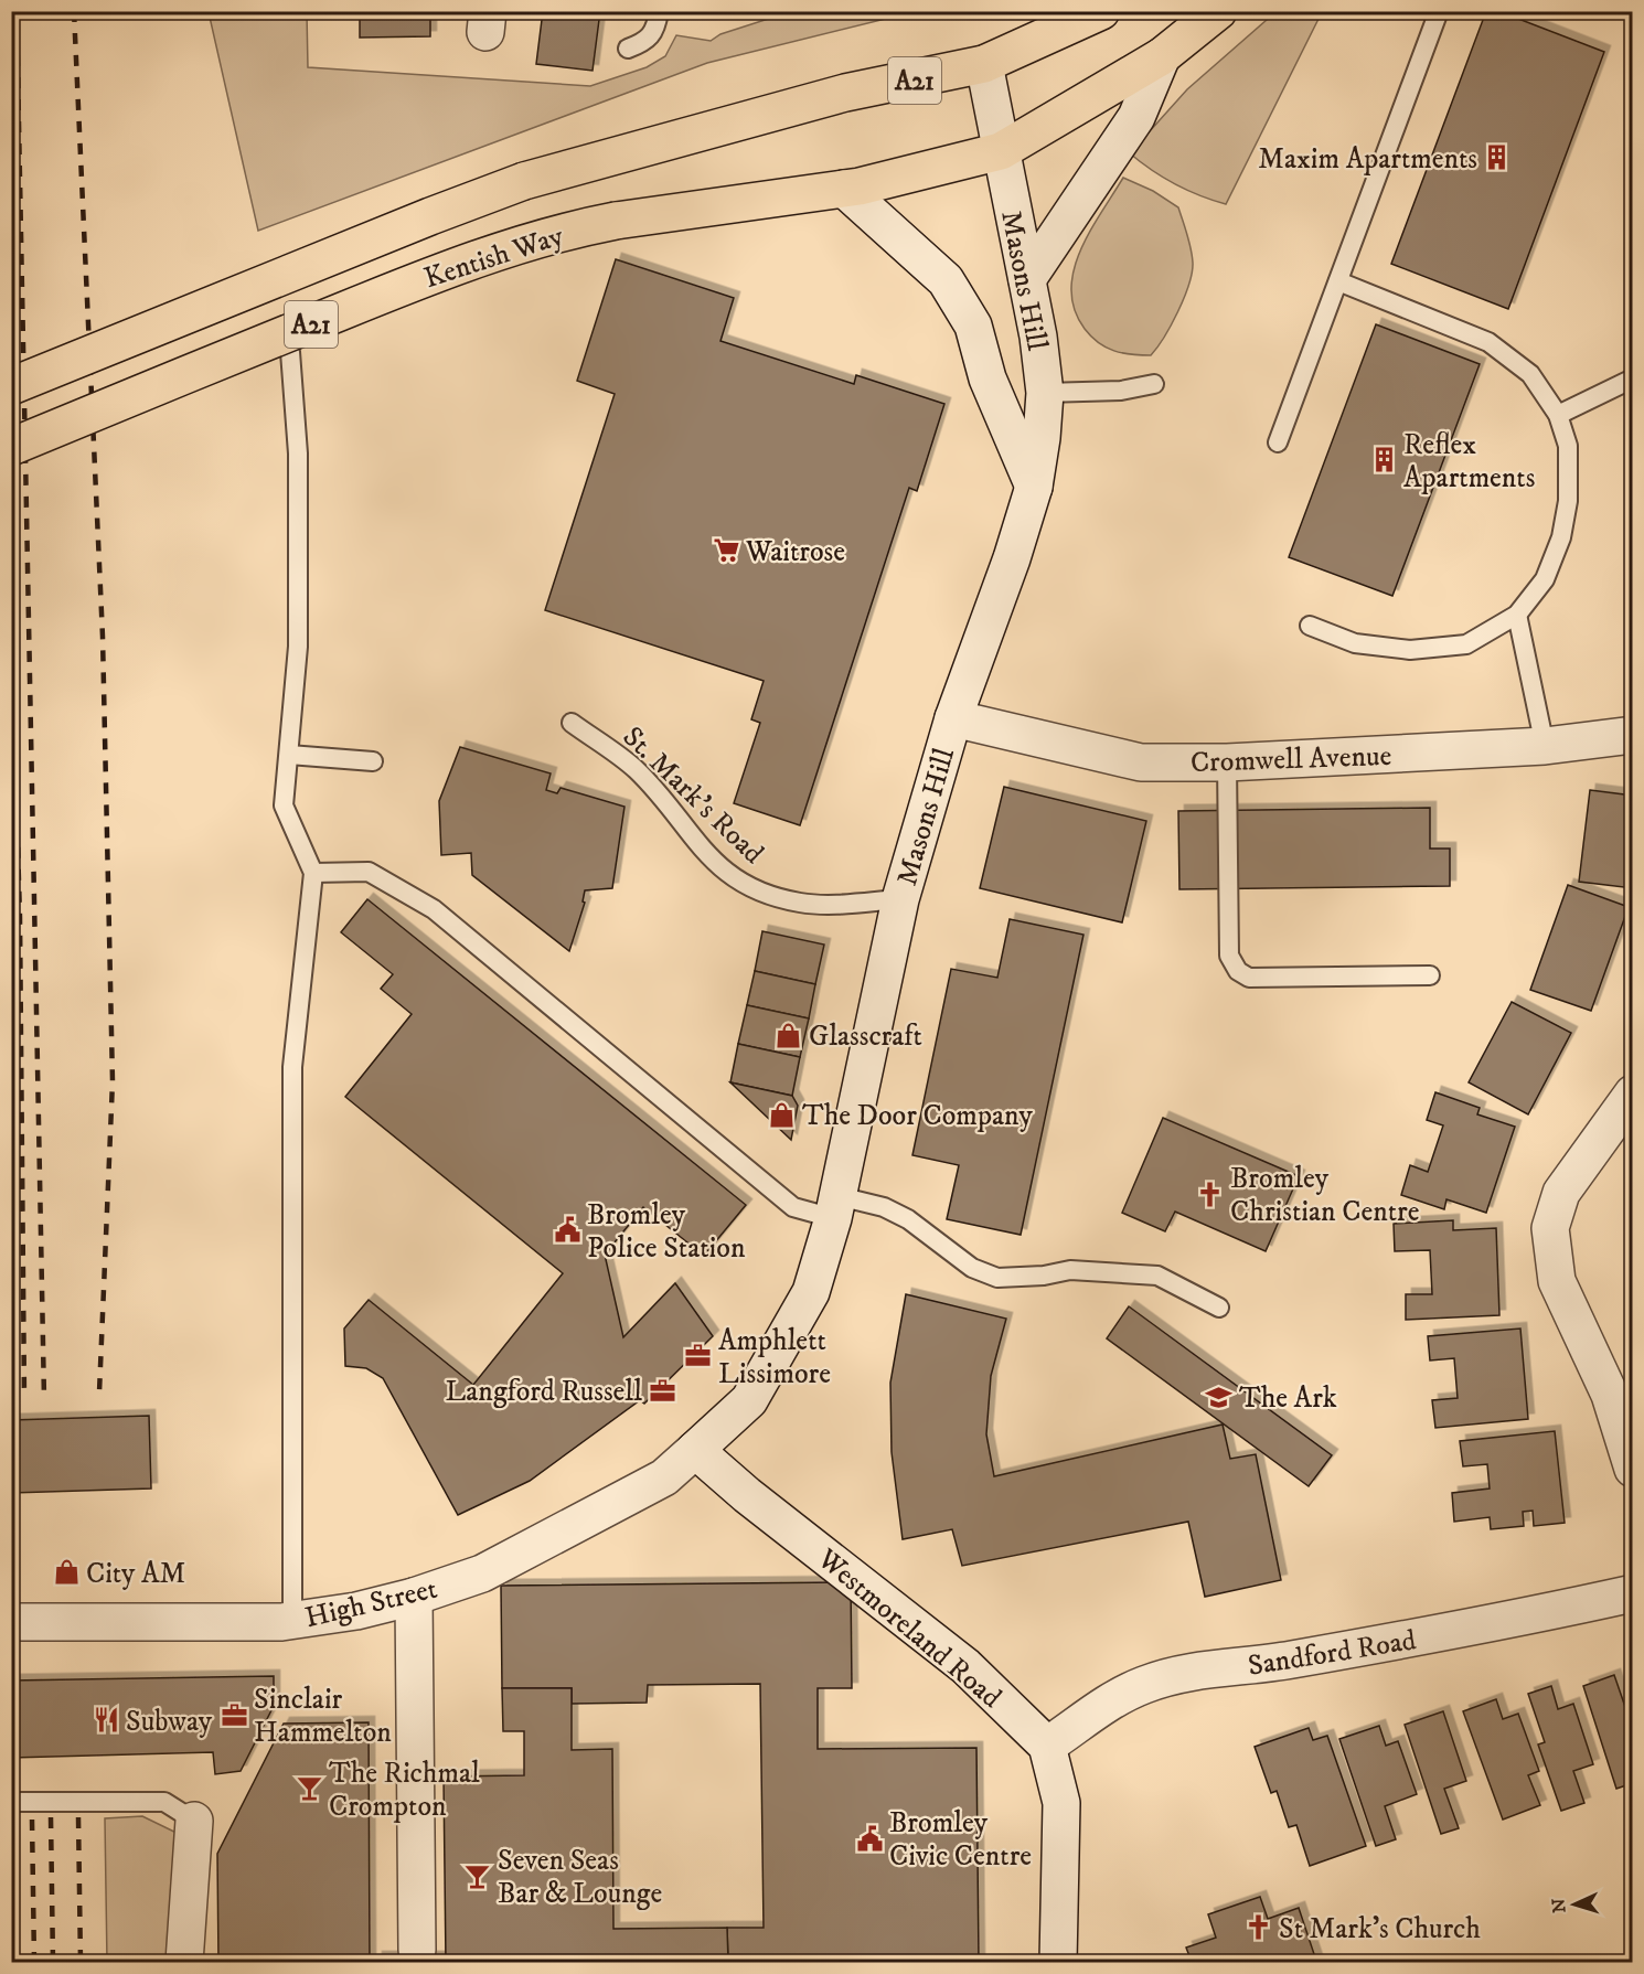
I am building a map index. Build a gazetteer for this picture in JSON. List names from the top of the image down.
{
  "streets": {
    "main road": ["A21", "Kentish Way"],
    "street": [
      "Masons Hill",
      "Cromwell Avenue",
      "High Street",
      "Westmoreland Road",
      "Sandford Road"
    ],
    "lane": ["St. Mark's Road"]
  },
  "crossings": [
    ["A21", "Kentish Way"],
    ["A21", "Masons Hill"],
    ["Kentish Way", "Masons Hill"],
    ["Masons Hill", "Cromwell Avenue"],
    ["Masons Hill", "St. Mark's Road"],
    ["Masons Hill", "High Street"],
    ["Masons Hill", "Westmoreland Road"],
    ["High Street", "Westmoreland Road"],
    ["Westmoreland Road", "Sandford Road"]
  ],
  "places": {
    "building": ["Maxim Apartments", "Reflex Apartments"],
    "supermarket": ["Waitrose"],
    "shop": ["Glasscraft", "The Door Company", "City AM"],
    "church": ["Bromley Christian Centre", "St Mark's Church"],
    "public building": ["Bromley Police Station", "Bromley Civic Centre"],
    "office": ["Amphlett Lissimore", "Langford Russell", "Sinclair Hammelton"],
    "school or university": ["The Ark"],
    "restaurant": ["Subway"],
    "bar": ["The Richmal Crompton", "Seven Seas Bar & Lounge"]
  },
  "north": "left"
}
